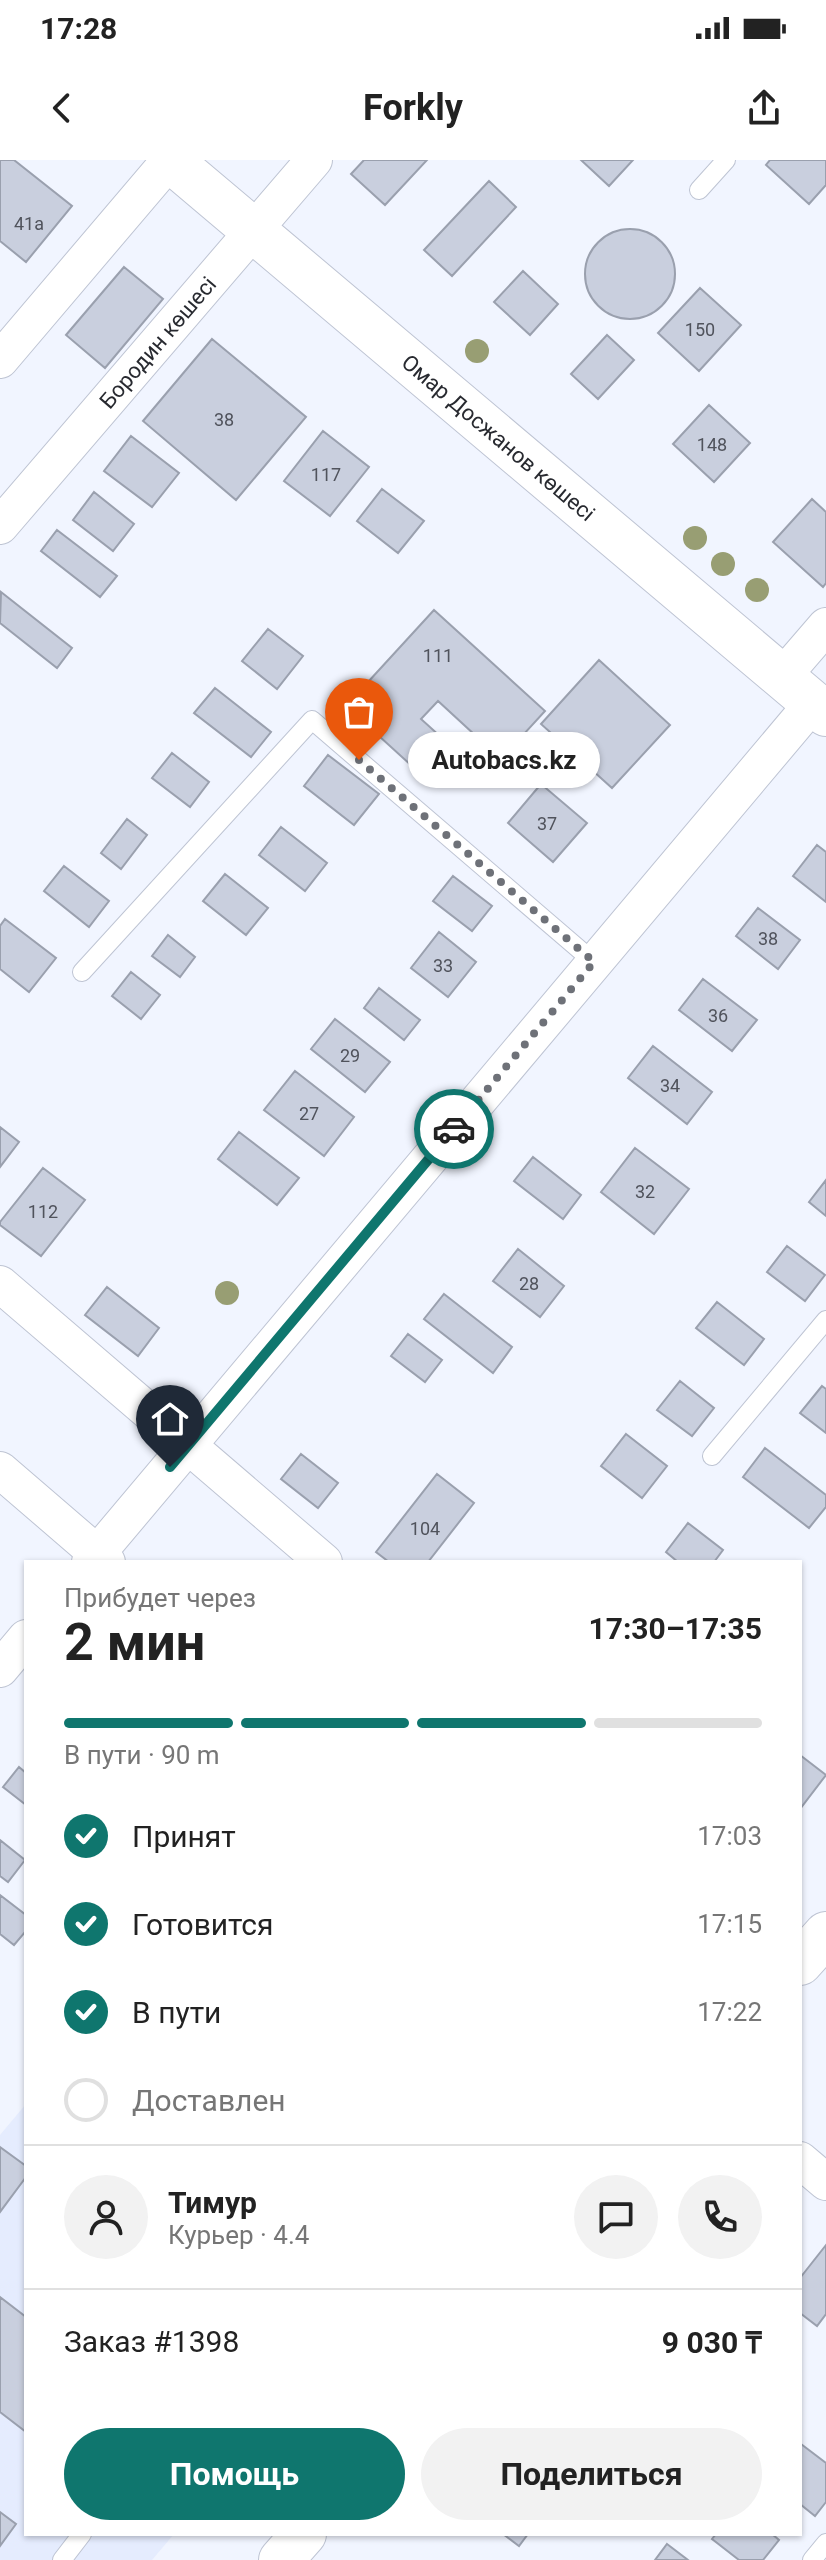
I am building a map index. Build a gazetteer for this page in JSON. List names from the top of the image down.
{
  "streets": {
    "street": ["Бородин көшесі", "Омар Досжанов көшесі"]
  },
  "crossings": [
    ["Бородин көшесі", "Омар Досжанов көшесі"]
  ],
  "places": ["Autobacs.kz"],
  "house_numbers": [
    "41а",
    "150",
    "38",
    "148",
    "117",
    "111",
    "37",
    "38",
    "33",
    "36",
    "29",
    "34",
    "27",
    "32",
    "112",
    "28",
    "104"
  ],
  "page": {
    "status": "17:28",
    "header": "Forkly",
    "bubble": "Autobacs.kz",
    "heading": ["2 мин", "Прибудет через", "17:30–17:35"],
    "panel": [
      "Тимур",
      "Курьер · 4.4",
      "Заказ #1398",
      "9 030 ₸"
    ],
    "bar": "В пути · 90 m",
    "list": [
      ["Принят", "17:03"],
      ["Готовится", "17:15"],
      ["В пути", "17:22"],
      "Доставлен"
    ],
    "buttons": ["Помощь", "Поделиться"]
  }
}
